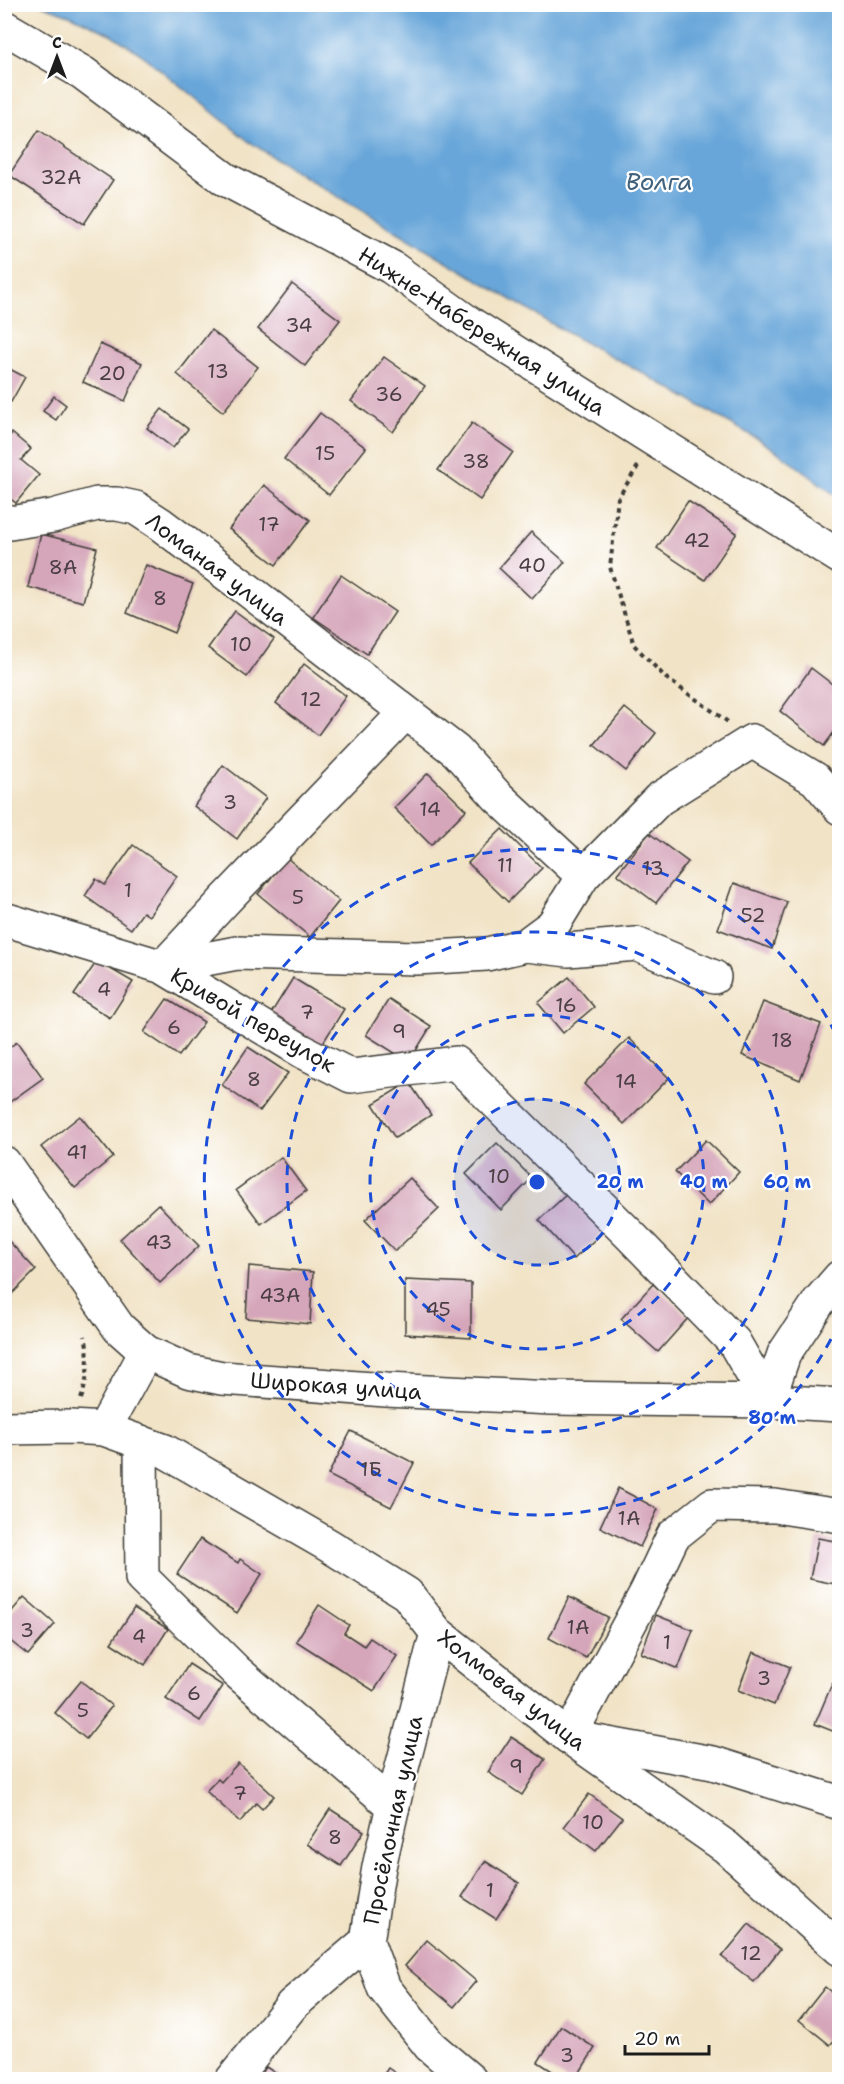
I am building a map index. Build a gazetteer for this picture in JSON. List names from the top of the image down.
{
  "streets": {
    "street": [
      "Нижне-Набережная улица",
      "Ломаная улица",
      "Кривой переулок",
      "Широкая улица",
      "Холмовая улица",
      "Просёлочная улица"
    ]
  },
  "crossings": [
    ["Кривой переулок", "Широкая улица"],
    ["Холмовая улица", "Просёлочная улица"]
  ],
  "water": ["Волга"],
  "house_numbers": [
    "32А",
    "34",
    "13",
    "20",
    "36",
    "15",
    "38",
    "17",
    "42",
    "40",
    "8А",
    "8",
    "10",
    "12",
    "3",
    "14",
    "11",
    "13",
    "1",
    "5",
    "52",
    "4",
    "16",
    "7",
    "6",
    "9",
    "18",
    "8",
    "14",
    "41",
    "10",
    "43",
    "43А",
    "45",
    "1Б",
    "1А",
    "1А",
    "3",
    "4",
    "1",
    "3",
    "6",
    "5",
    "9",
    "7",
    "10",
    "8",
    "1",
    "12",
    "3"
  ],
  "scale_bar": "20 m",
  "north": "top",
  "rings": [
    "20 m",
    "40 m",
    "60 m",
    "80 m"
  ]
}
